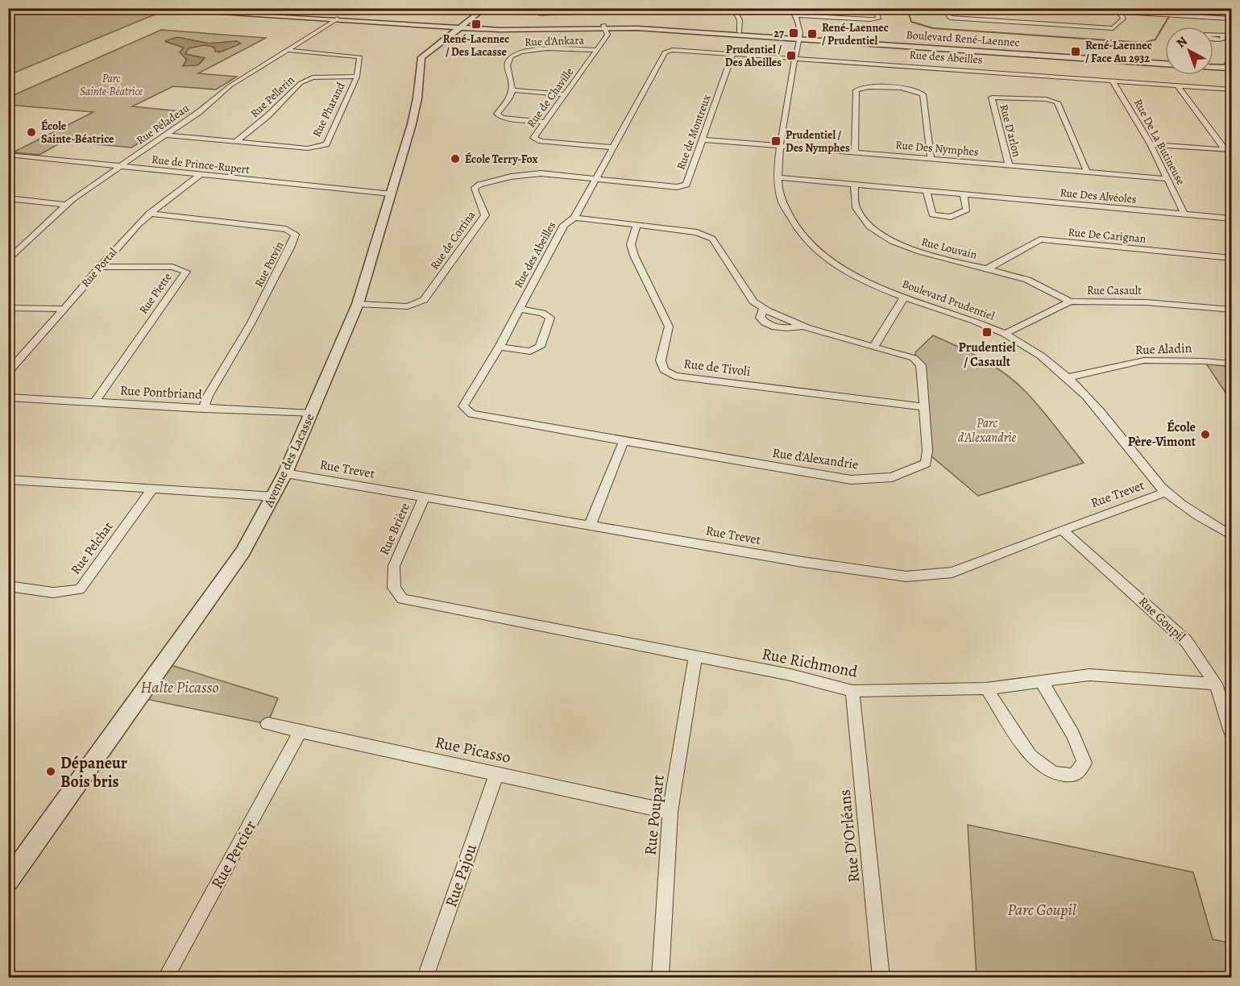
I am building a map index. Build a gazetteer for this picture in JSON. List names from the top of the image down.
{
  "streets": {
    "street": [
      "Boulevard René-Laennec",
      "Rue d'Ankara",
      "Rue des Abeilles",
      "Rue Pellerin",
      "Rue de Chaville",
      "Rue Pharand",
      "Rue Péladeau",
      "Rue D'arlon",
      "Rue de Montreux",
      "Rue De La Butineuse",
      "Rue Des Nymphes",
      "Rue de Prince-Rupert",
      "Rue Des Alvéoles",
      "Rue De Carignan",
      "Rue de Cortina",
      "Rue Louvain",
      "Rue Potvin",
      "Rue Portal",
      "Rue Casault",
      "Rue Piette",
      "Boulevard Prudentiel",
      "Rue Aladin",
      "Rue de Tivoli",
      "Rue Pontbriand",
      "Rue d'Alexandrie",
      "Avenue des Lacasse",
      "Rue Trevet",
      "Rue Brière",
      "Rue Pelchat",
      "Rue Goupil",
      "Rue Richmond",
      "Rue Picasso",
      "Rue Poupart",
      "Rue D'Orléans",
      "Rue Percier",
      "Rue Pajou"
    ]
  },
  "crossings": [
    ["Boulevard René-Laennec", "Rue de Chaville"],
    ["Boulevard René-Laennec", "Rue Péladeau"],
    ["Boulevard René-Laennec", "Boulevard Prudentiel"],
    ["Boulevard René-Laennec", "Avenue des Lacasse"],
    ["Rue d'Ankara", "Rue de Chaville"],
    ["Rue des Abeilles", "Rue de Chaville"],
    ["Rue des Abeilles", "Rue de Montreux"],
    ["Rue des Abeilles", "Rue De La Butineuse"],
    ["Rue des Abeilles", "Rue de Cortina"],
    ["Rue des Abeilles", "Boulevard Prudentiel"],
    ["Rue des Abeilles", "Rue d'Alexandrie"],
    ["Rue Pellerin", "Rue Pharand"],
    ["Rue Pharand", "Rue Péladeau"],
    ["Rue Péladeau", "Rue de Prince-Rupert"],
    ["Rue D'arlon", "Rue Des Nymphes"],
    ["Rue de Montreux", "Rue Des Nymphes"],
    ["Rue de Montreux", "Rue de Cortina"],
    ["Rue De La Butineuse", "Rue Des Nymphes"],
    ["Rue De La Butineuse", "Rue Des Alvéoles"],
    ["Rue Des Nymphes", "Boulevard Prudentiel"],
    ["Rue de Prince-Rupert", "Rue Portal"],
    ["Rue de Prince-Rupert", "Avenue des Lacasse"],
    ["Rue Des Alvéoles", "Rue Louvain"],
    ["Rue Des Alvéoles", "Boulevard Prudentiel"],
    ["Rue De Carignan", "Rue Louvain"],
    ["Rue de Cortina", "Avenue des Lacasse"],
    ["Rue Louvain", "Rue Casault"],
    ["Rue Potvin", "Rue Portal"],
    ["Rue Potvin", "Rue Pontbriand"],
    ["Rue Portal", "Rue Piette"],
    ["Rue Casault", "Boulevard Prudentiel"],
    ["Rue Piette", "Rue Pontbriand"],
    ["Boulevard Prudentiel", "Rue Aladin"],
    ["Boulevard Prudentiel", "Rue Trevet"],
    ["Rue de Tivoli", "Rue d'Alexandrie"],
    ["Rue Pontbriand", "Avenue des Lacasse"],
    ["Avenue des Lacasse", "Rue Trevet"],
    ["Rue Trevet", "Rue Brière"],
    ["Rue Trevet", "Rue Goupil"],
    ["Rue Brière", "Rue Richmond"],
    ["Rue Goupil", "Rue Richmond"],
    ["Rue Richmond", "Rue Poupart"],
    ["Rue Richmond", "Rue D'Orléans"],
    ["Rue Picasso", "Rue Poupart"],
    ["Rue Picasso", "Rue Percier"],
    ["Rue Picasso", "Rue Pajou"]
  ],
  "parks": [
    "Parc Sainte-Béatrice",
    "Parc d'Alexandrie",
    "Halte Picasso",
    "Parc Goupil"
  ],
  "places": {
    "transit": [
      "René-Laennec / Des Lacasse",
      "27",
      "René-Laennec / Prudentiel",
      "René-Laennec / Face Au 2932",
      "Prudentiel / Des Abeilles",
      "Prudentiel / Des Nymphes",
      "Prudentiel / Casault"
    ],
    "other": [
      "École Sainte-Béatrice",
      "École Terry-Fox",
      "École Père-Vimont",
      "Dépaneur Bois bris"
    ]
  },
  "north": "top left"
}
